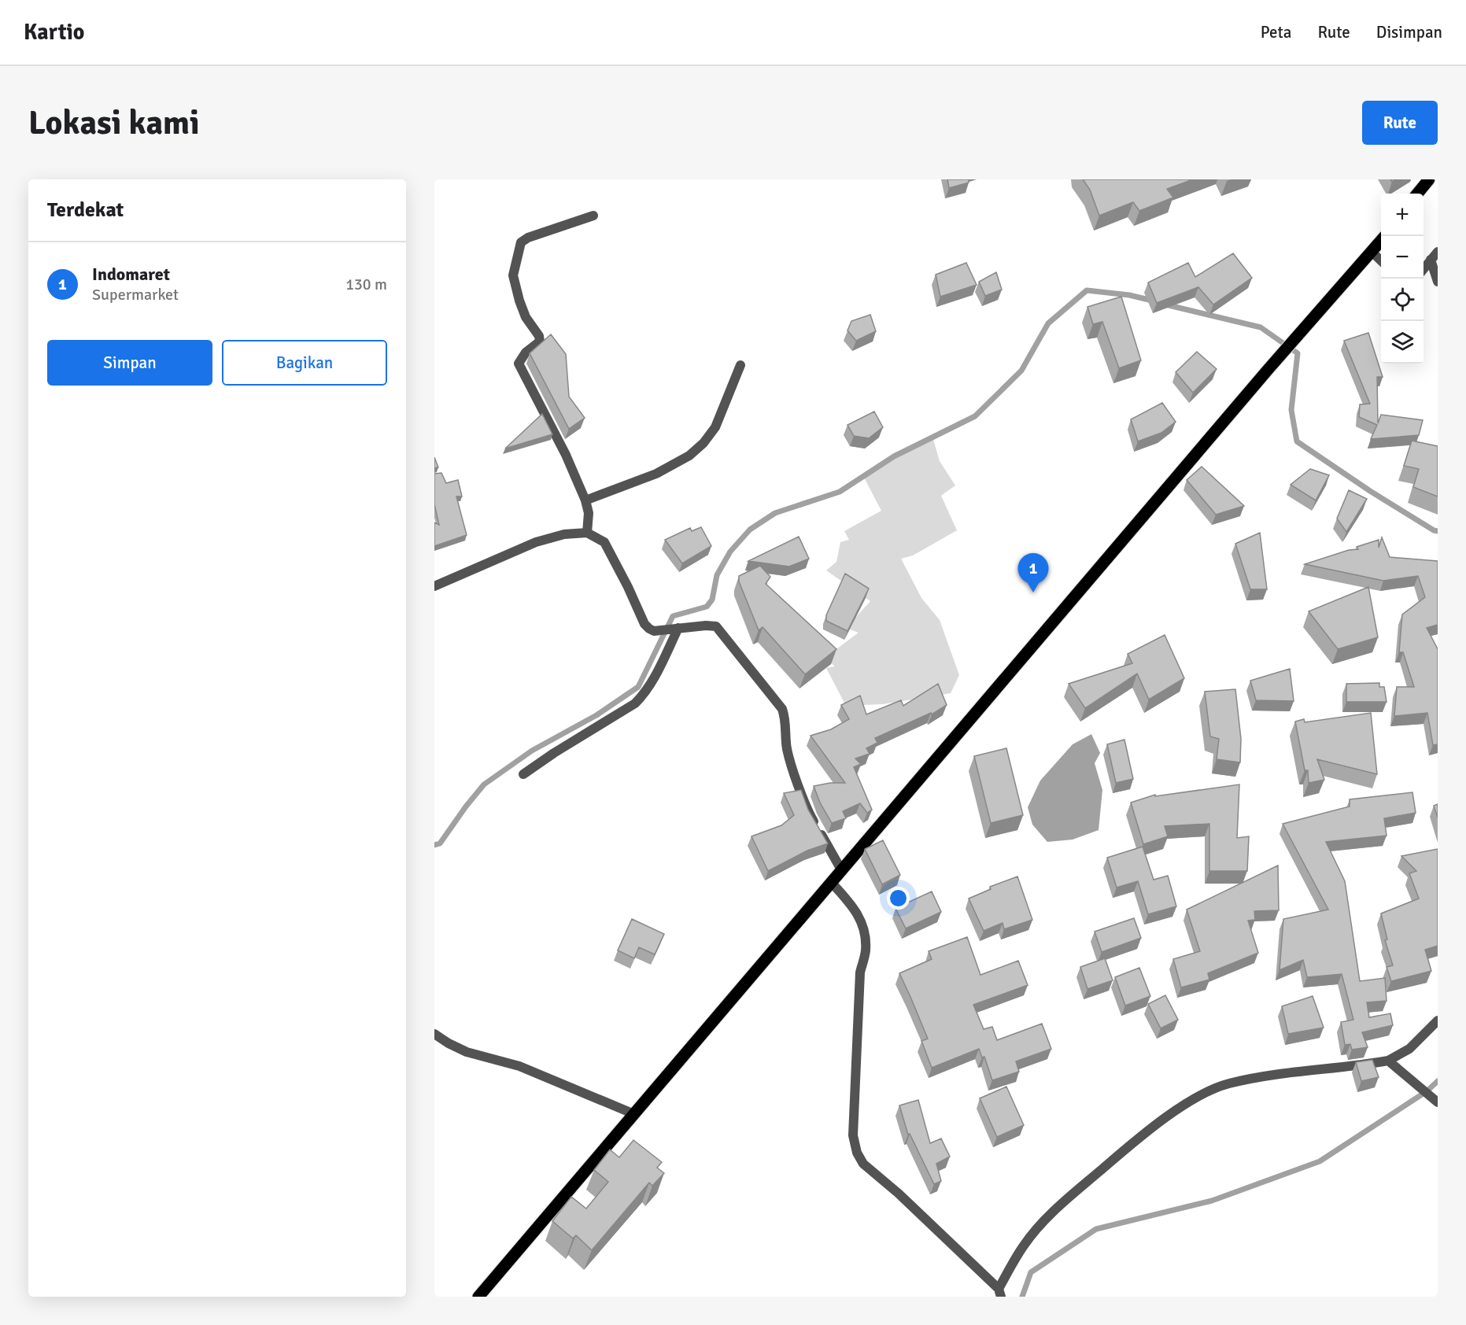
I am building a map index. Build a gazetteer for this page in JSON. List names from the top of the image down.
{
  "page": {
    "header": "Kartio",
    "nav": ["Peta", "Rute", "Disimpan"],
    "buttons": [
      "Rute",
      ["Simpan", "Bagikan"]
    ],
    "title": "Lokasi kami",
    "heading": "Terdekat",
    "map_buttons": ["+", "−"],
    "list": [
      {
        "mark": "1",
        "name": "Indomaret",
        "note": "Supermarket",
        "value": "130 m"
      }
    ],
    "pins": "1"
  }
}
